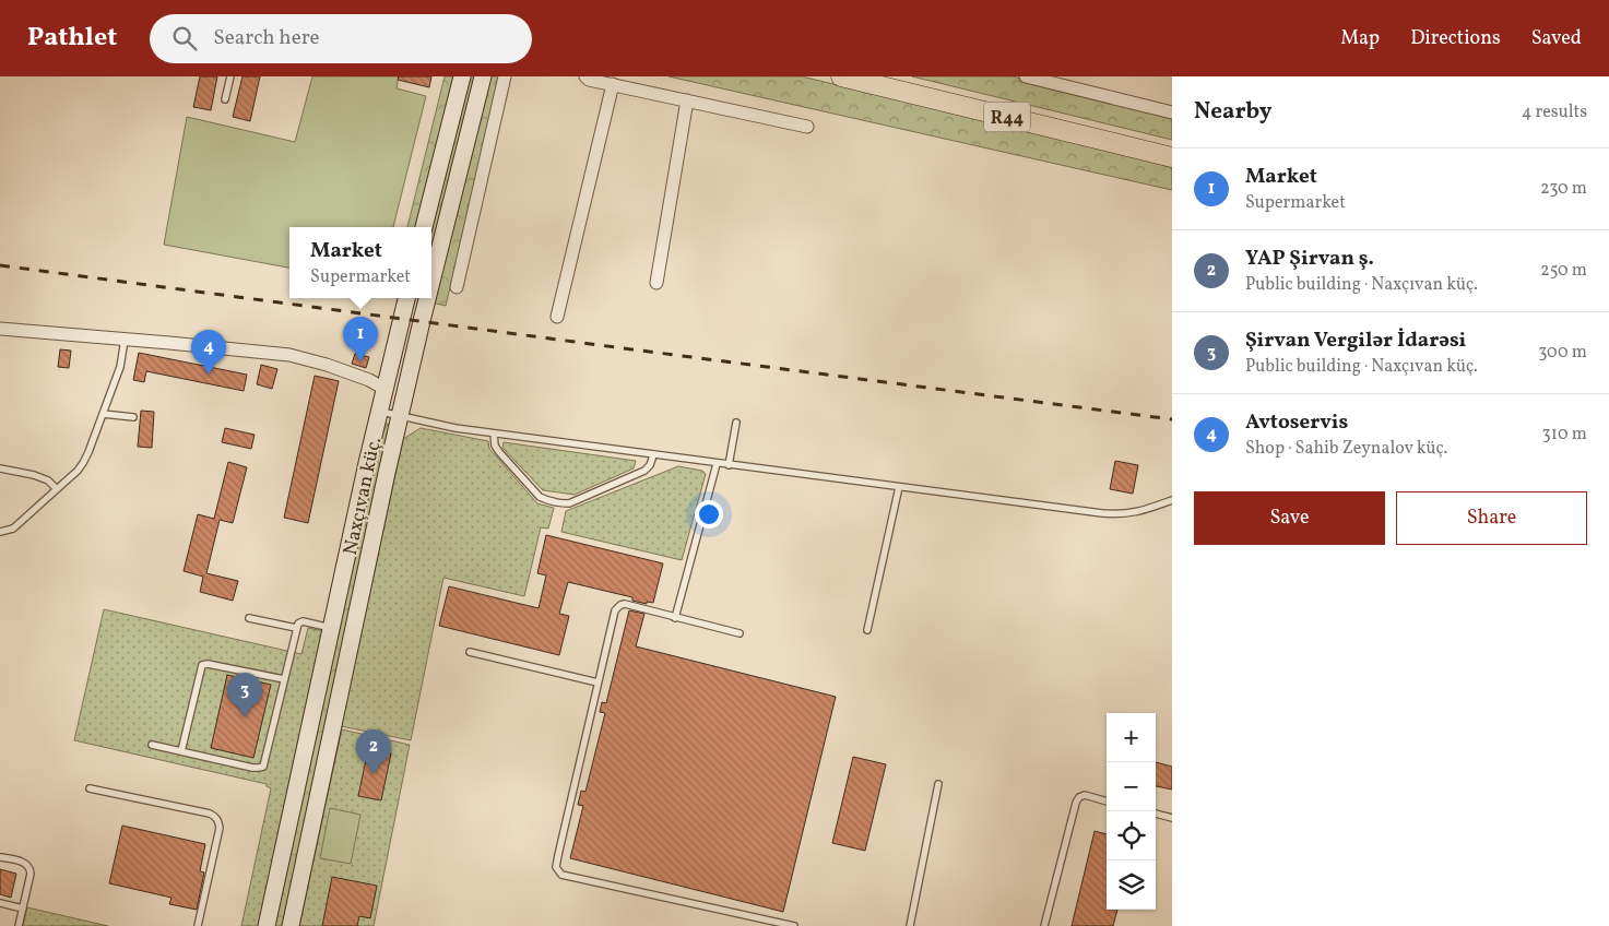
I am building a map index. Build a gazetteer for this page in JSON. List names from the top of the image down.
{
  "streets": {
    "main road": ["R44", "Naxçıvan küç."]
  },
  "page": {
    "header": "Pathlet",
    "search": "Search here",
    "nav": ["Map", "Directions", "Saved"],
    "heading": ["Nearby", "4 results"],
    "list": [
      {
        "mark": "1",
        "name": "Market",
        "note": "Supermarket",
        "value": "230 m"
      },
      {
        "mark": "2",
        "name": "YAP Şirvan ş.",
        "note": "Public building · Naxçıvan küç.",
        "value": "250 m"
      },
      {
        "mark": "3",
        "name": "Şirvan Vergilər İdarəsi",
        "note": "Public building · Naxçıvan küç.",
        "value": "300 m"
      },
      {
        "mark": "4",
        "name": "Avtoservis",
        "note": "Shop · Sahib Zeynalov küç.",
        "value": "310 m"
      }
    ],
    "popup": ["Market", "Supermarket"],
    "pins": [
      "1",
      "4",
      "3",
      "2"
    ],
    "buttons": ["Save", "Share"],
    "map_buttons": ["+", "−"]
  }
}
